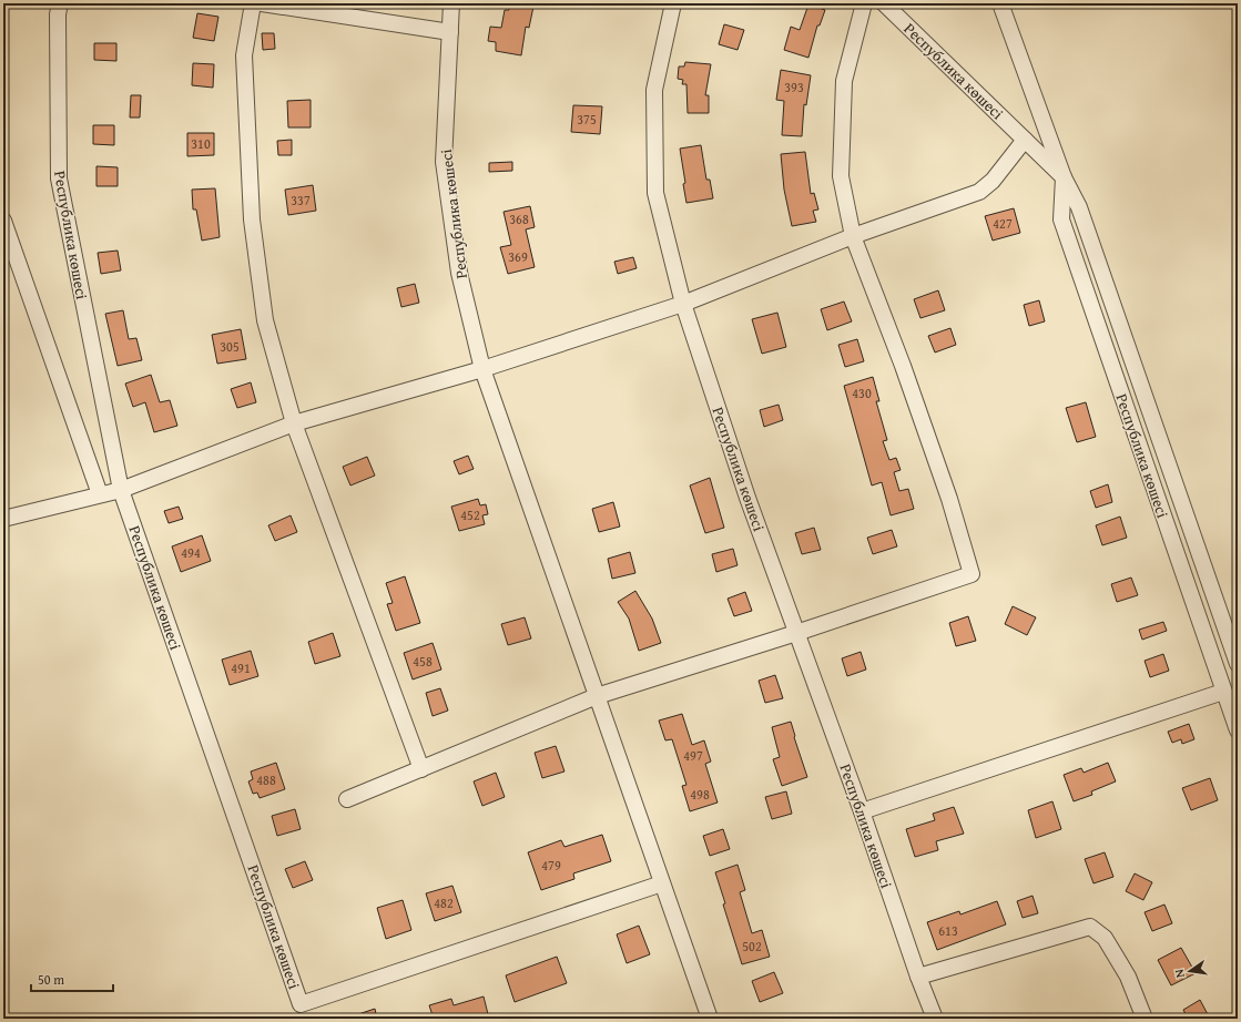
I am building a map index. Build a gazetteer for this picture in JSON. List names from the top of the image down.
{
  "streets": {
    "street": ["Республика көшесі"]
  },
  "house_numbers": [
    "393",
    "375",
    "310",
    "337",
    "368",
    "427",
    "369",
    "305",
    "430",
    "452",
    "494",
    "458",
    "491",
    "497",
    "488",
    "498",
    "479",
    "482",
    "613",
    "502"
  ],
  "scale_bar": "50 m",
  "north": "left"
}
